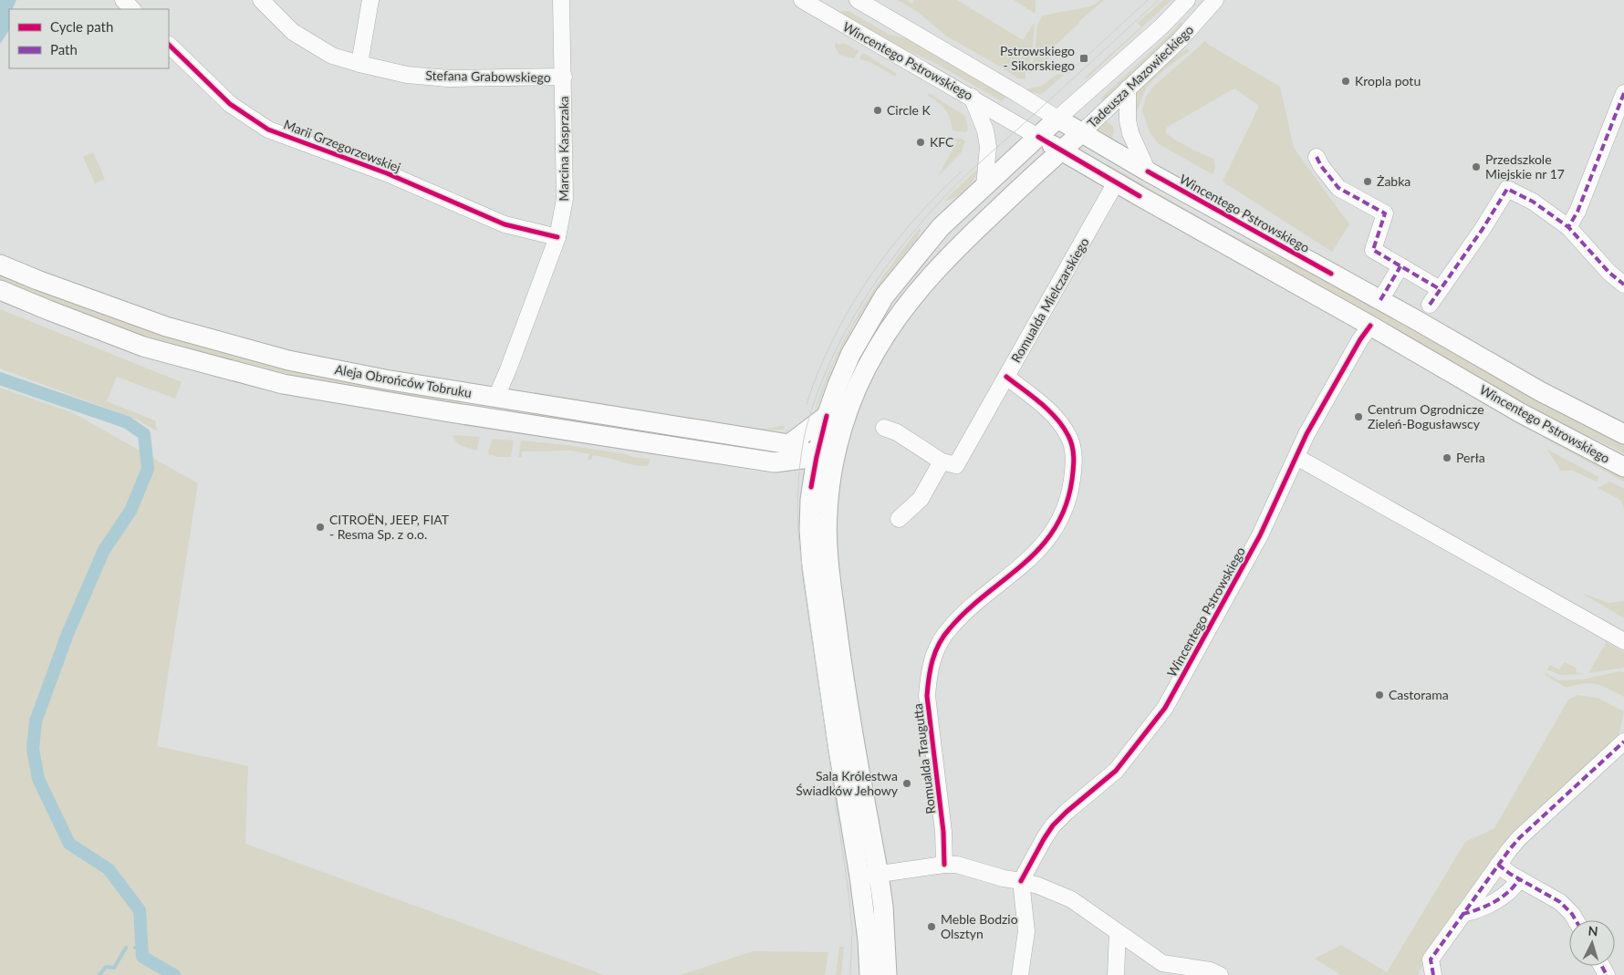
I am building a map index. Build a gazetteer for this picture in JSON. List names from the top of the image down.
{
  "streets": {
    "main road": ["Wincentego Pstrowskiego", "Tadeusza Mazowieckiego", "Aleja Obrońców Tobruku"],
    "street": [
      "Stefana Grabowskiego",
      "Marii Grzegorzewskiej",
      "Marcina Kasprzaka",
      "Romualda Mielczarskiego",
      "Romualda Traugutta"
    ]
  },
  "crossings": [
    ["Wincentego Pstrowskiego", "Tadeusza Mazowieckiego"],
    ["Wincentego Pstrowskiego", "Romualda Mielczarskiego"],
    ["Stefana Grabowskiego", "Marcina Kasprzaka"],
    ["Tadeusza Mazowieckiego", "Aleja Obrońców Tobruku"],
    ["Marii Grzegorzewskiej", "Marcina Kasprzaka"],
    ["Marcina Kasprzaka", "Aleja Obrońców Tobruku"],
    ["Romualda Mielczarskiego", "Romualda Traugutta"]
  ],
  "places": {
    "transit": ["Pstrowskiego - Sikorskiego"],
    "other": [
      "Kropla potu",
      "Circle K",
      "KFC",
      "Przedszkole Miejskie nr 17",
      "Żabka",
      "Centrum Ogrodnicze Zieleń-Bogusławscy",
      "Perła",
      "CITROËN, JEEP, FIAT - Resma Sp. z o.o.",
      "Castorama",
      "Sala Królestwa Świadków Jehowy",
      "Meble Bodzio Olsztyn"
    ]
  },
  "legend": ["Cycle path", "Path"],
  "north": "top"
}
